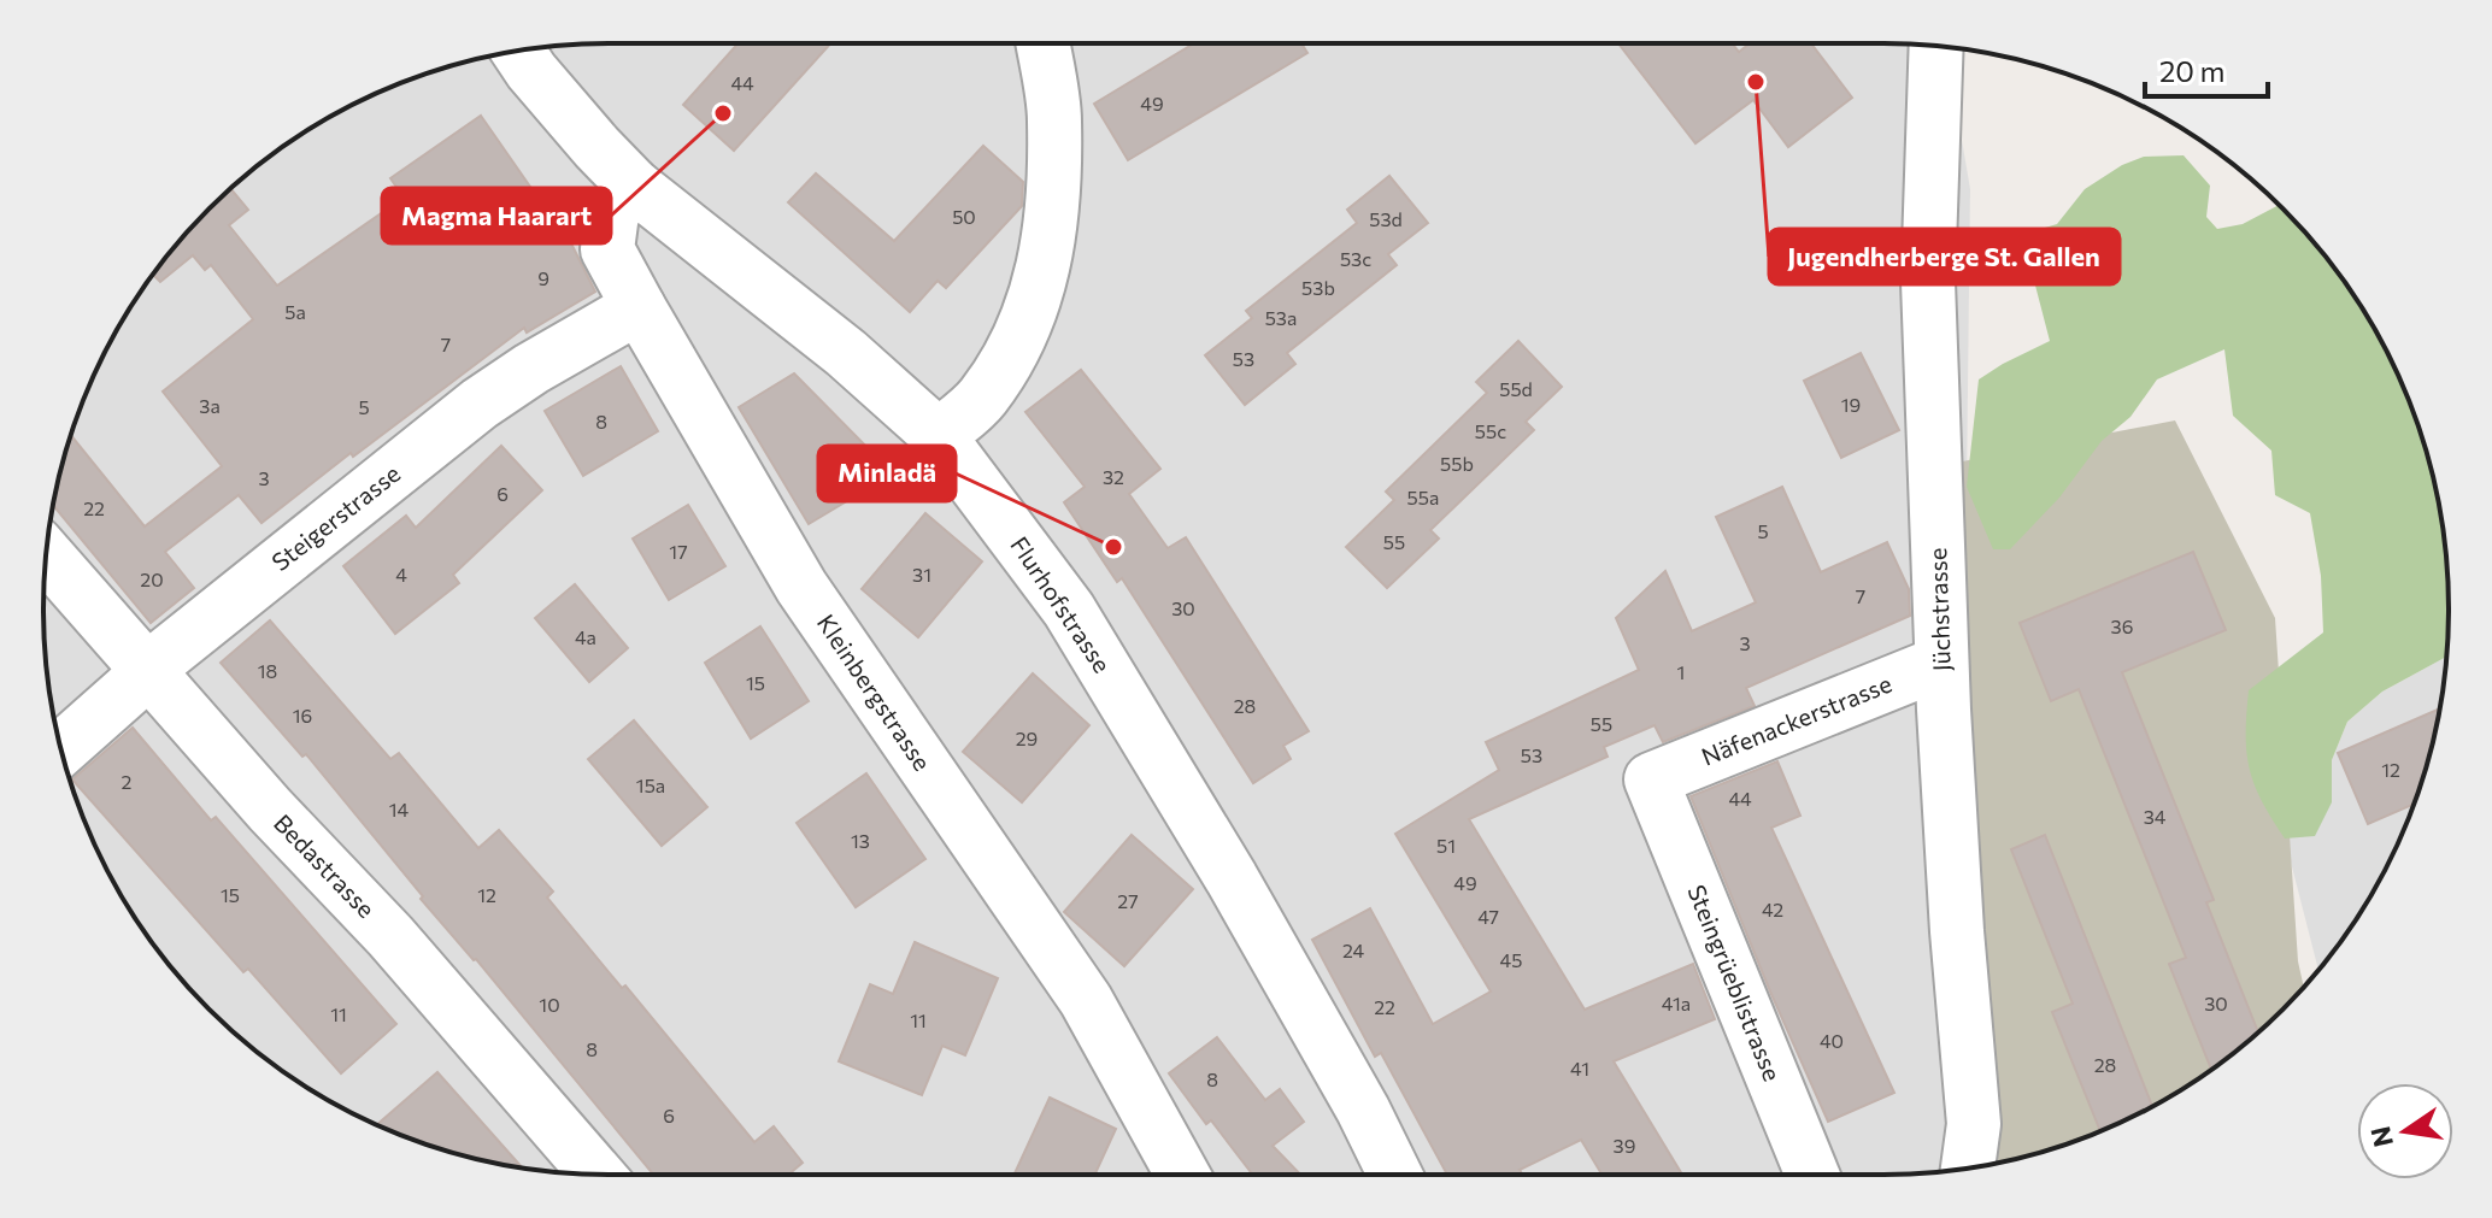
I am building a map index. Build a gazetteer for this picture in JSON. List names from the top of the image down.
{
  "streets": {
    "street": [
      "Steigerstrasse",
      "Flurhofstrasse",
      "Jüchstrasse",
      "Kleinbergstrasse",
      "Näfenackerstrasse",
      "Bedastrasse",
      "Steingrüeblistrasse"
    ]
  },
  "crossings": [
    ["Steigerstrasse", "Kleinbergstrasse"],
    ["Steigerstrasse", "Bedastrasse"],
    ["Flurhofstrasse", "Kleinbergstrasse"],
    ["Jüchstrasse", "Näfenackerstrasse"],
    ["Näfenackerstrasse", "Steingrüeblistrasse"]
  ],
  "places": ["Jugendherberge St. Gallen", "Magma Haarart", "Minladä"],
  "house_numbers": [
    "44",
    "49",
    "50",
    "53d",
    "53c",
    "9",
    "53b",
    "5a",
    "53a",
    "7",
    "53",
    "55d",
    "19",
    "3a",
    "5",
    "8",
    "55c",
    "55b",
    "32",
    "3",
    "6",
    "55a",
    "22",
    "5",
    "55",
    "17",
    "4",
    "31",
    "20",
    "7",
    "30",
    "36",
    "4a",
    "3",
    "18",
    "1",
    "15",
    "28",
    "16",
    "55",
    "29",
    "53",
    "12",
    "2",
    "15a",
    "44",
    "14",
    "34",
    "13",
    "51",
    "49",
    "15",
    "12",
    "27",
    "42",
    "47",
    "24",
    "45",
    "41a",
    "30",
    "10",
    "22",
    "11",
    "11",
    "40",
    "8",
    "28",
    "41",
    "8",
    "6",
    "39"
  ],
  "scale_bar": "20 m",
  "north": "left"
}
